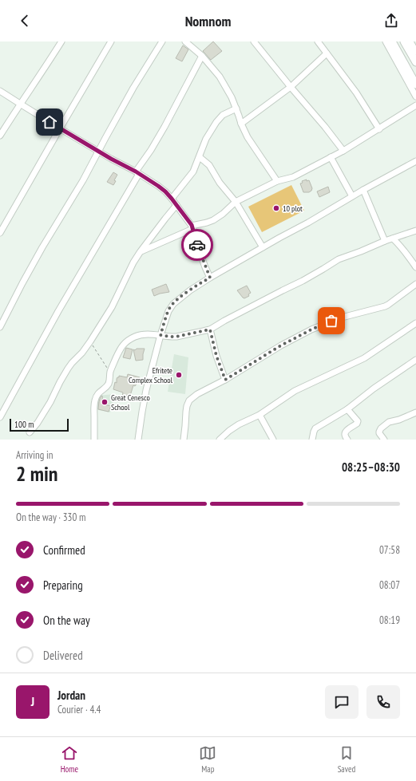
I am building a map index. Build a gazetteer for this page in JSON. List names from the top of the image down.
{
  "places": ["10 plot", "Efritete Complex School", "Great Cenesco School"],
  "scale_bar": "100 m",
  "page": {
    "header": "Nomnom",
    "scale": "100 m",
    "heading": ["2 min", "Arriving in", "08:25–08:30"],
    "panel": ["Jordan", "Courier · 4.4"],
    "bar": "On the way · 330 m",
    "list": [
      ["Confirmed", "07:58"],
      ["Preparing", "08:07"],
      ["On the way", "08:19"],
      "Delivered"
    ],
    "round": "J",
    "tabs": ["Home", "Map", "Saved"]
  }
}
